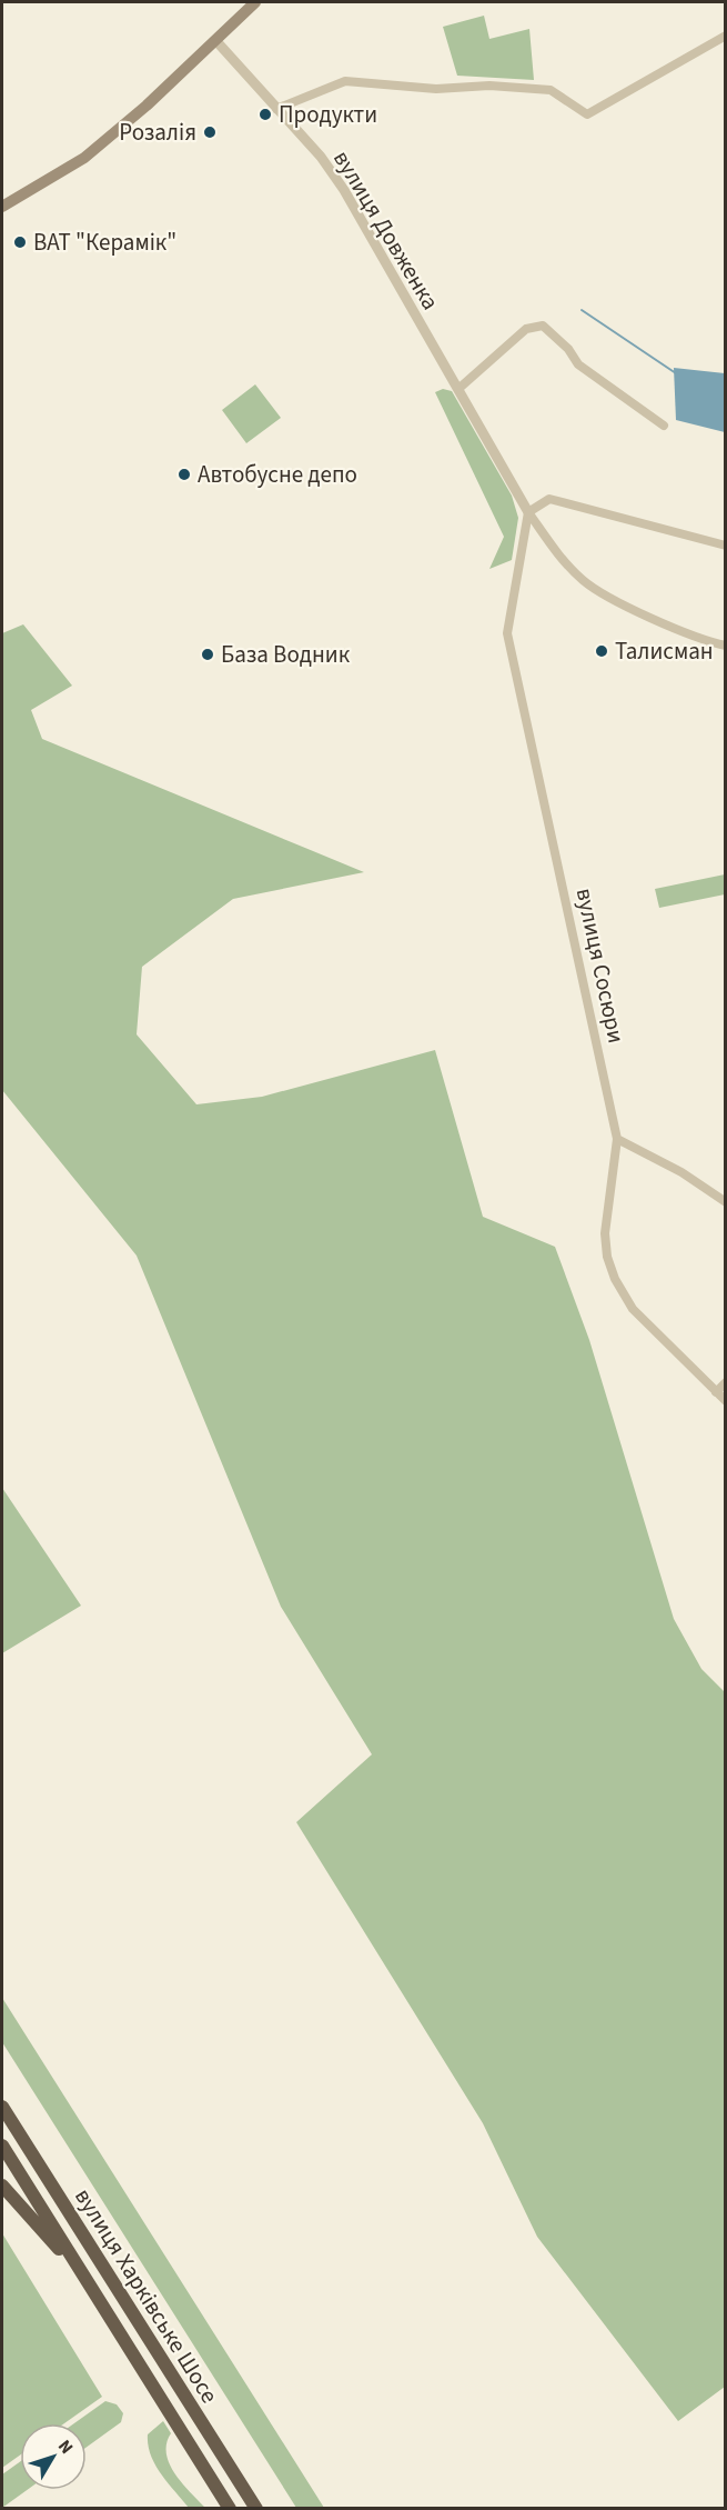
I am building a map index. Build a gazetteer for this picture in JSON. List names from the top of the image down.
{
  "streets": {
    "highway": ["вулиця Харківське Шосе"],
    "street": ["вулиця Довженка", "вулиця Сосюри"]
  },
  "crossings": [
    ["вулиця Довженка", "вулиця Сосюри"]
  ],
  "places": [
    "Продукти",
    "Розалія",
    "ВАТ \"Керамік\"",
    "Автобусне депо",
    "Талисман",
    "База Водник"
  ],
  "north": "top right"
}
